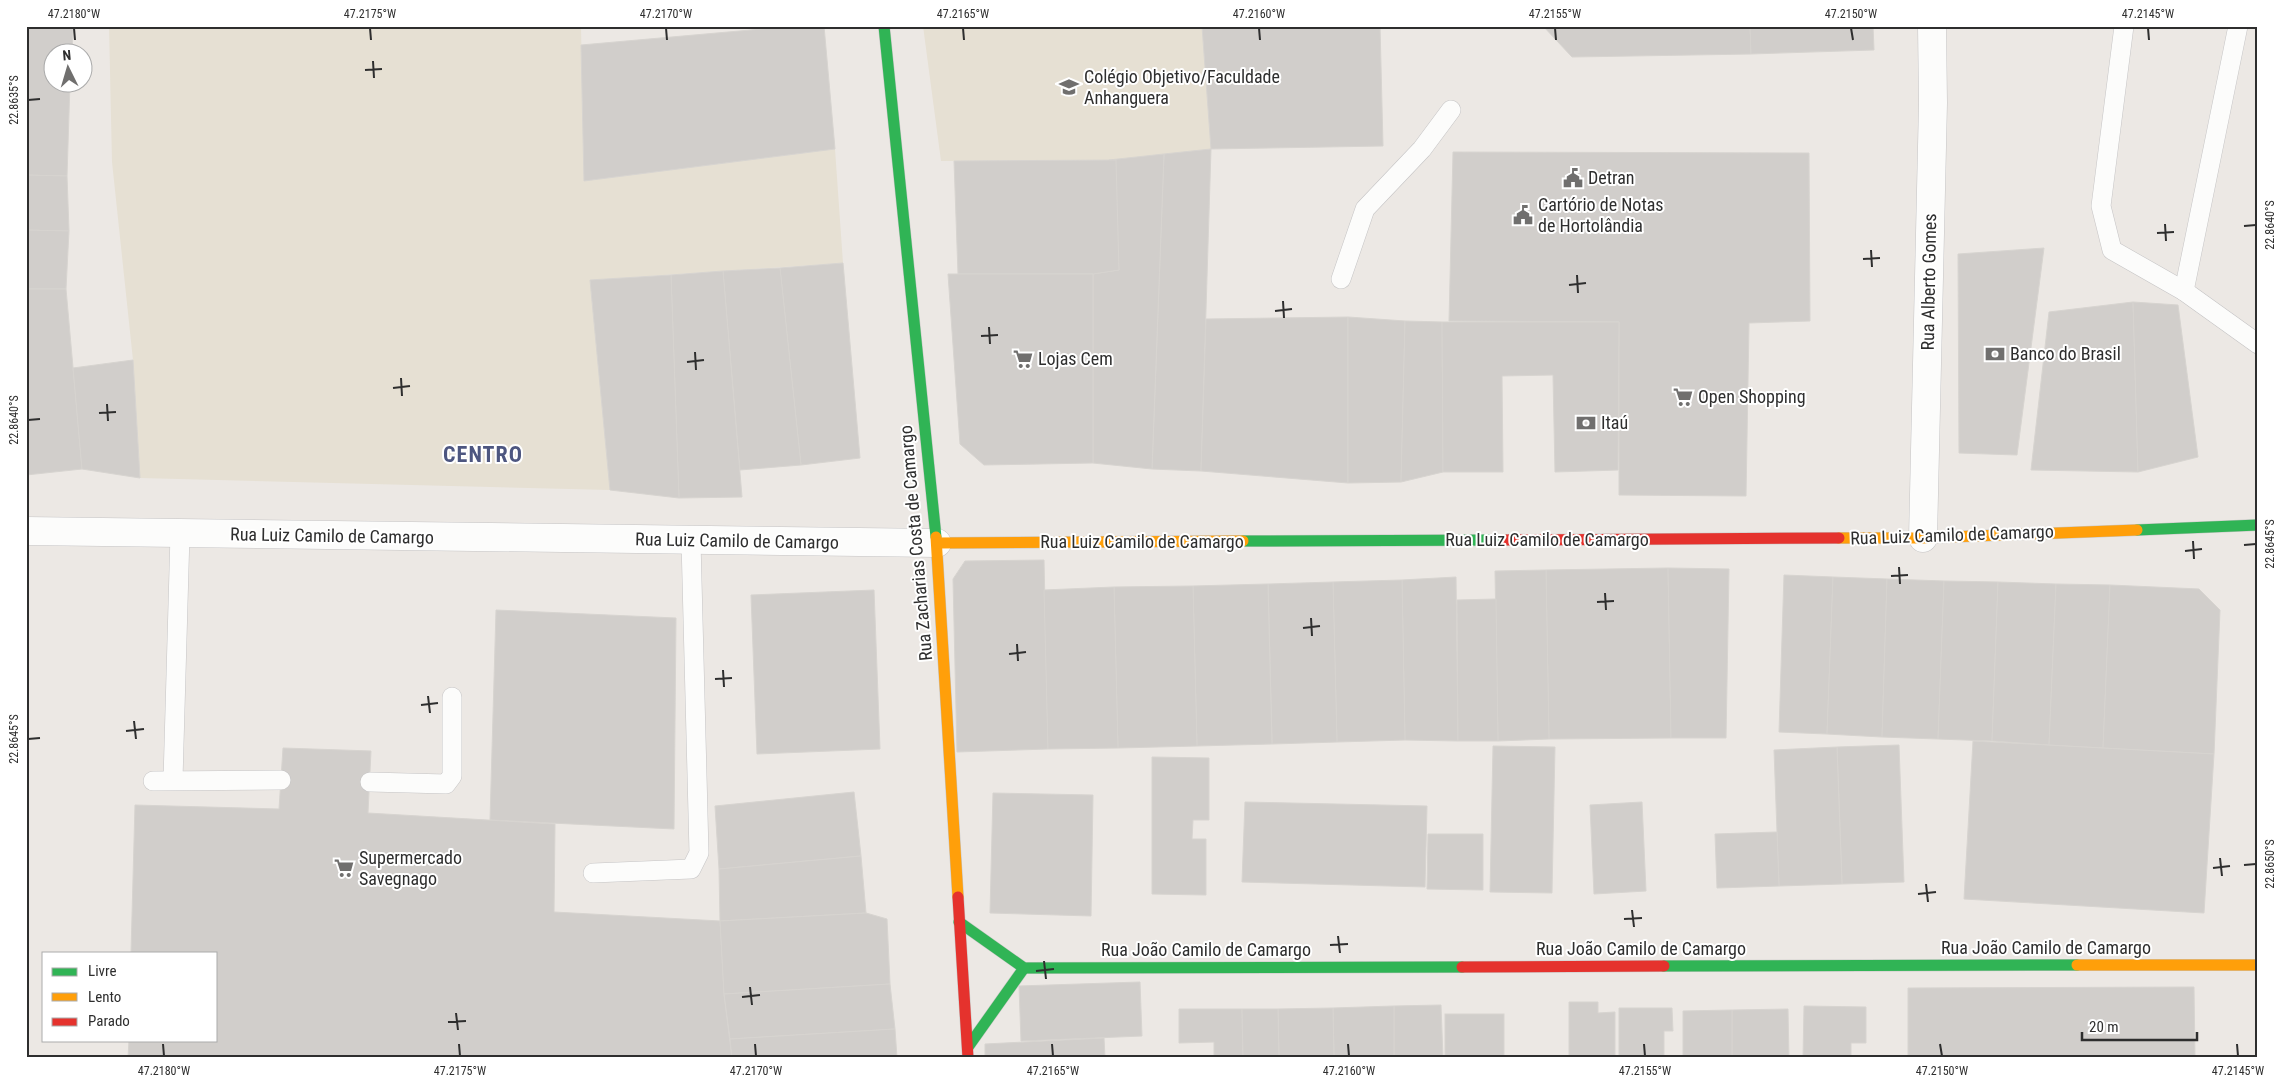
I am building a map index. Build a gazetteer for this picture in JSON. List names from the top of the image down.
{
  "streets": {
    "main road": ["Rua Luiz Camilo de Camargo", "Rua Zacharias Costa de Camargo", "Rua João Camilo de Camargo"],
    "street": ["Rua Alberto Gomes"]
  },
  "crossings": [
    ["Rua Alberto Gomes", "Rua Luiz Camilo de Camargo"],
    ["Rua Luiz Camilo de Camargo", "Rua Zacharias Costa de Camargo"]
  ],
  "districts": ["CENTRO"],
  "places": {
    "school or university": ["Colégio Objetivo/Faculdade Anhanguera"],
    "public building": ["Detran", "Cartório de Notas de Hortolândia"],
    "bank": ["Banco do Brasil", "Itaú"],
    "supermarket": ["Lojas Cem", "Open Shopping", "Supermercado Savegnago"]
  },
  "legend": ["Livre", "Lento", "Parado"],
  "scale_bar": "20 m",
  "north": "top",
  "coordinates": [
    "47.2180°W",
    "47.2175°W",
    "47.2170°W",
    "47.2165°W",
    "47.2160°W",
    "47.2155°W",
    "47.2150°W",
    "47.2145°W",
    "22.8635°S",
    "22.8640°S",
    "22.8645°S",
    "22.8650°S"
  ]
}
